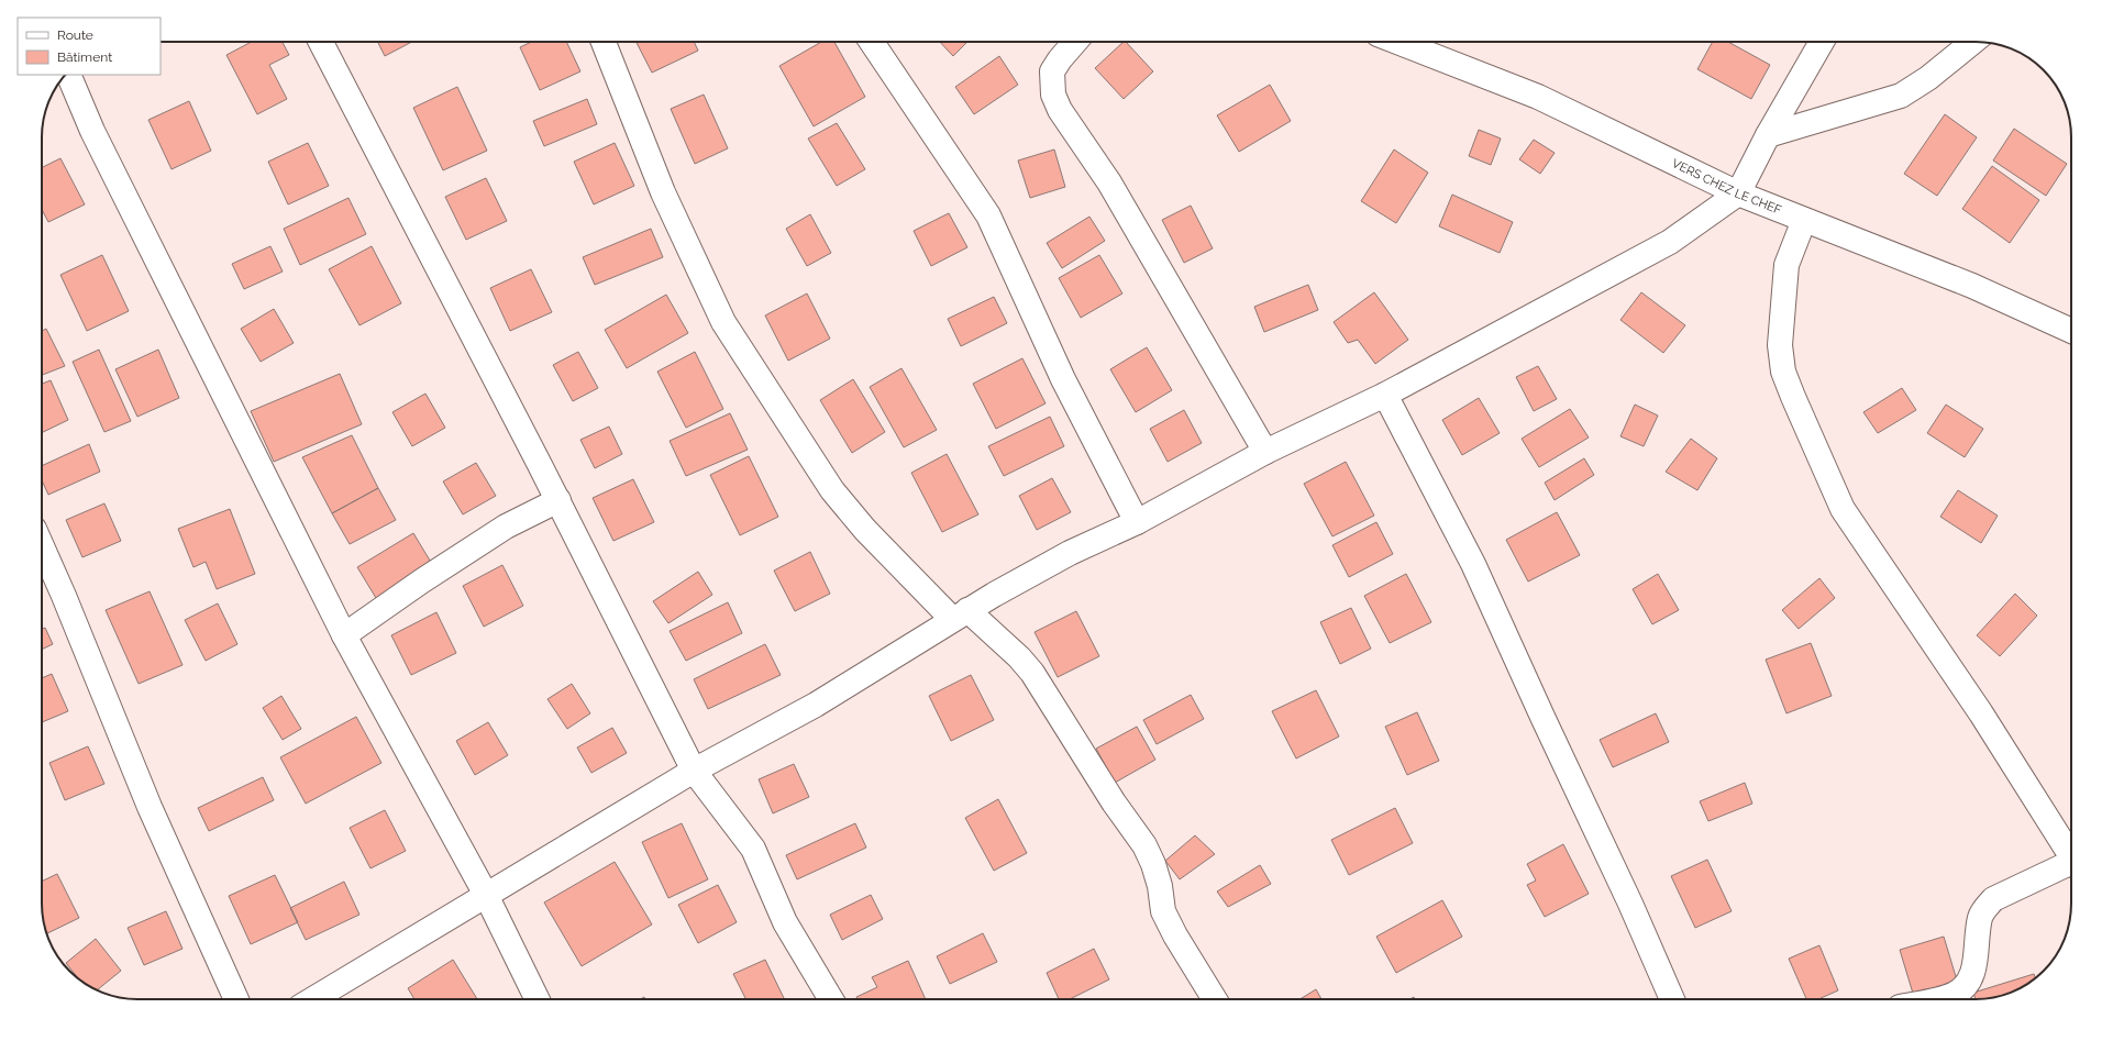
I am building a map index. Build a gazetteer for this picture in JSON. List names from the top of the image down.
{
  "streets": {
    "street": ["VERS CHEZ LE CHEF"]
  },
  "legend": ["Route", "Bâtiment"]
}
